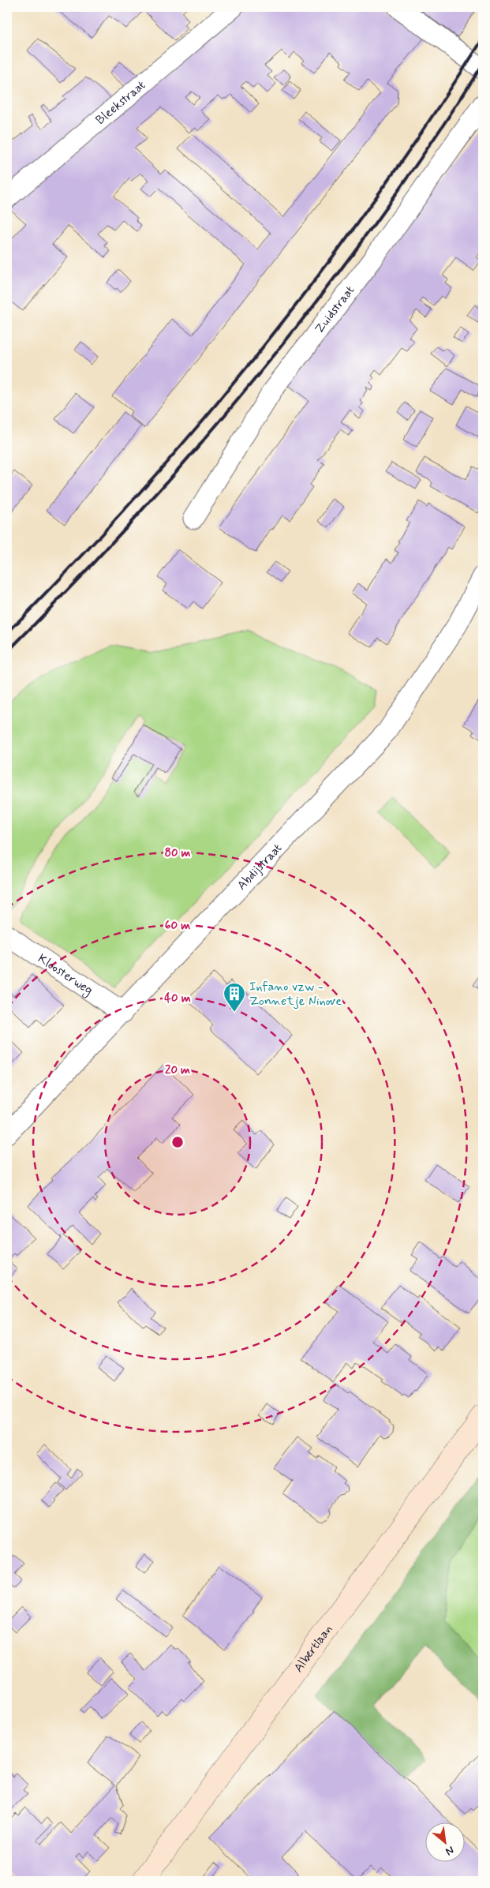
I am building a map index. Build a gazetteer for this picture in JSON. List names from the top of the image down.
{
  "streets": {
    "main road": ["Albertlaan"],
    "street": [
      "Bleekstraat",
      "Zuidstraat",
      "Abdijstraat",
      "Kloosterweg"
    ]
  },
  "crossings": [
    ["Abdijstraat", "Kloosterweg"]
  ],
  "places": {
    "building": ["Infano vzw - Zonnetje Ninove"]
  },
  "north": "bottom right",
  "rings": [
    "80 m",
    "60 m",
    "40 m",
    "20 m"
  ]
}
